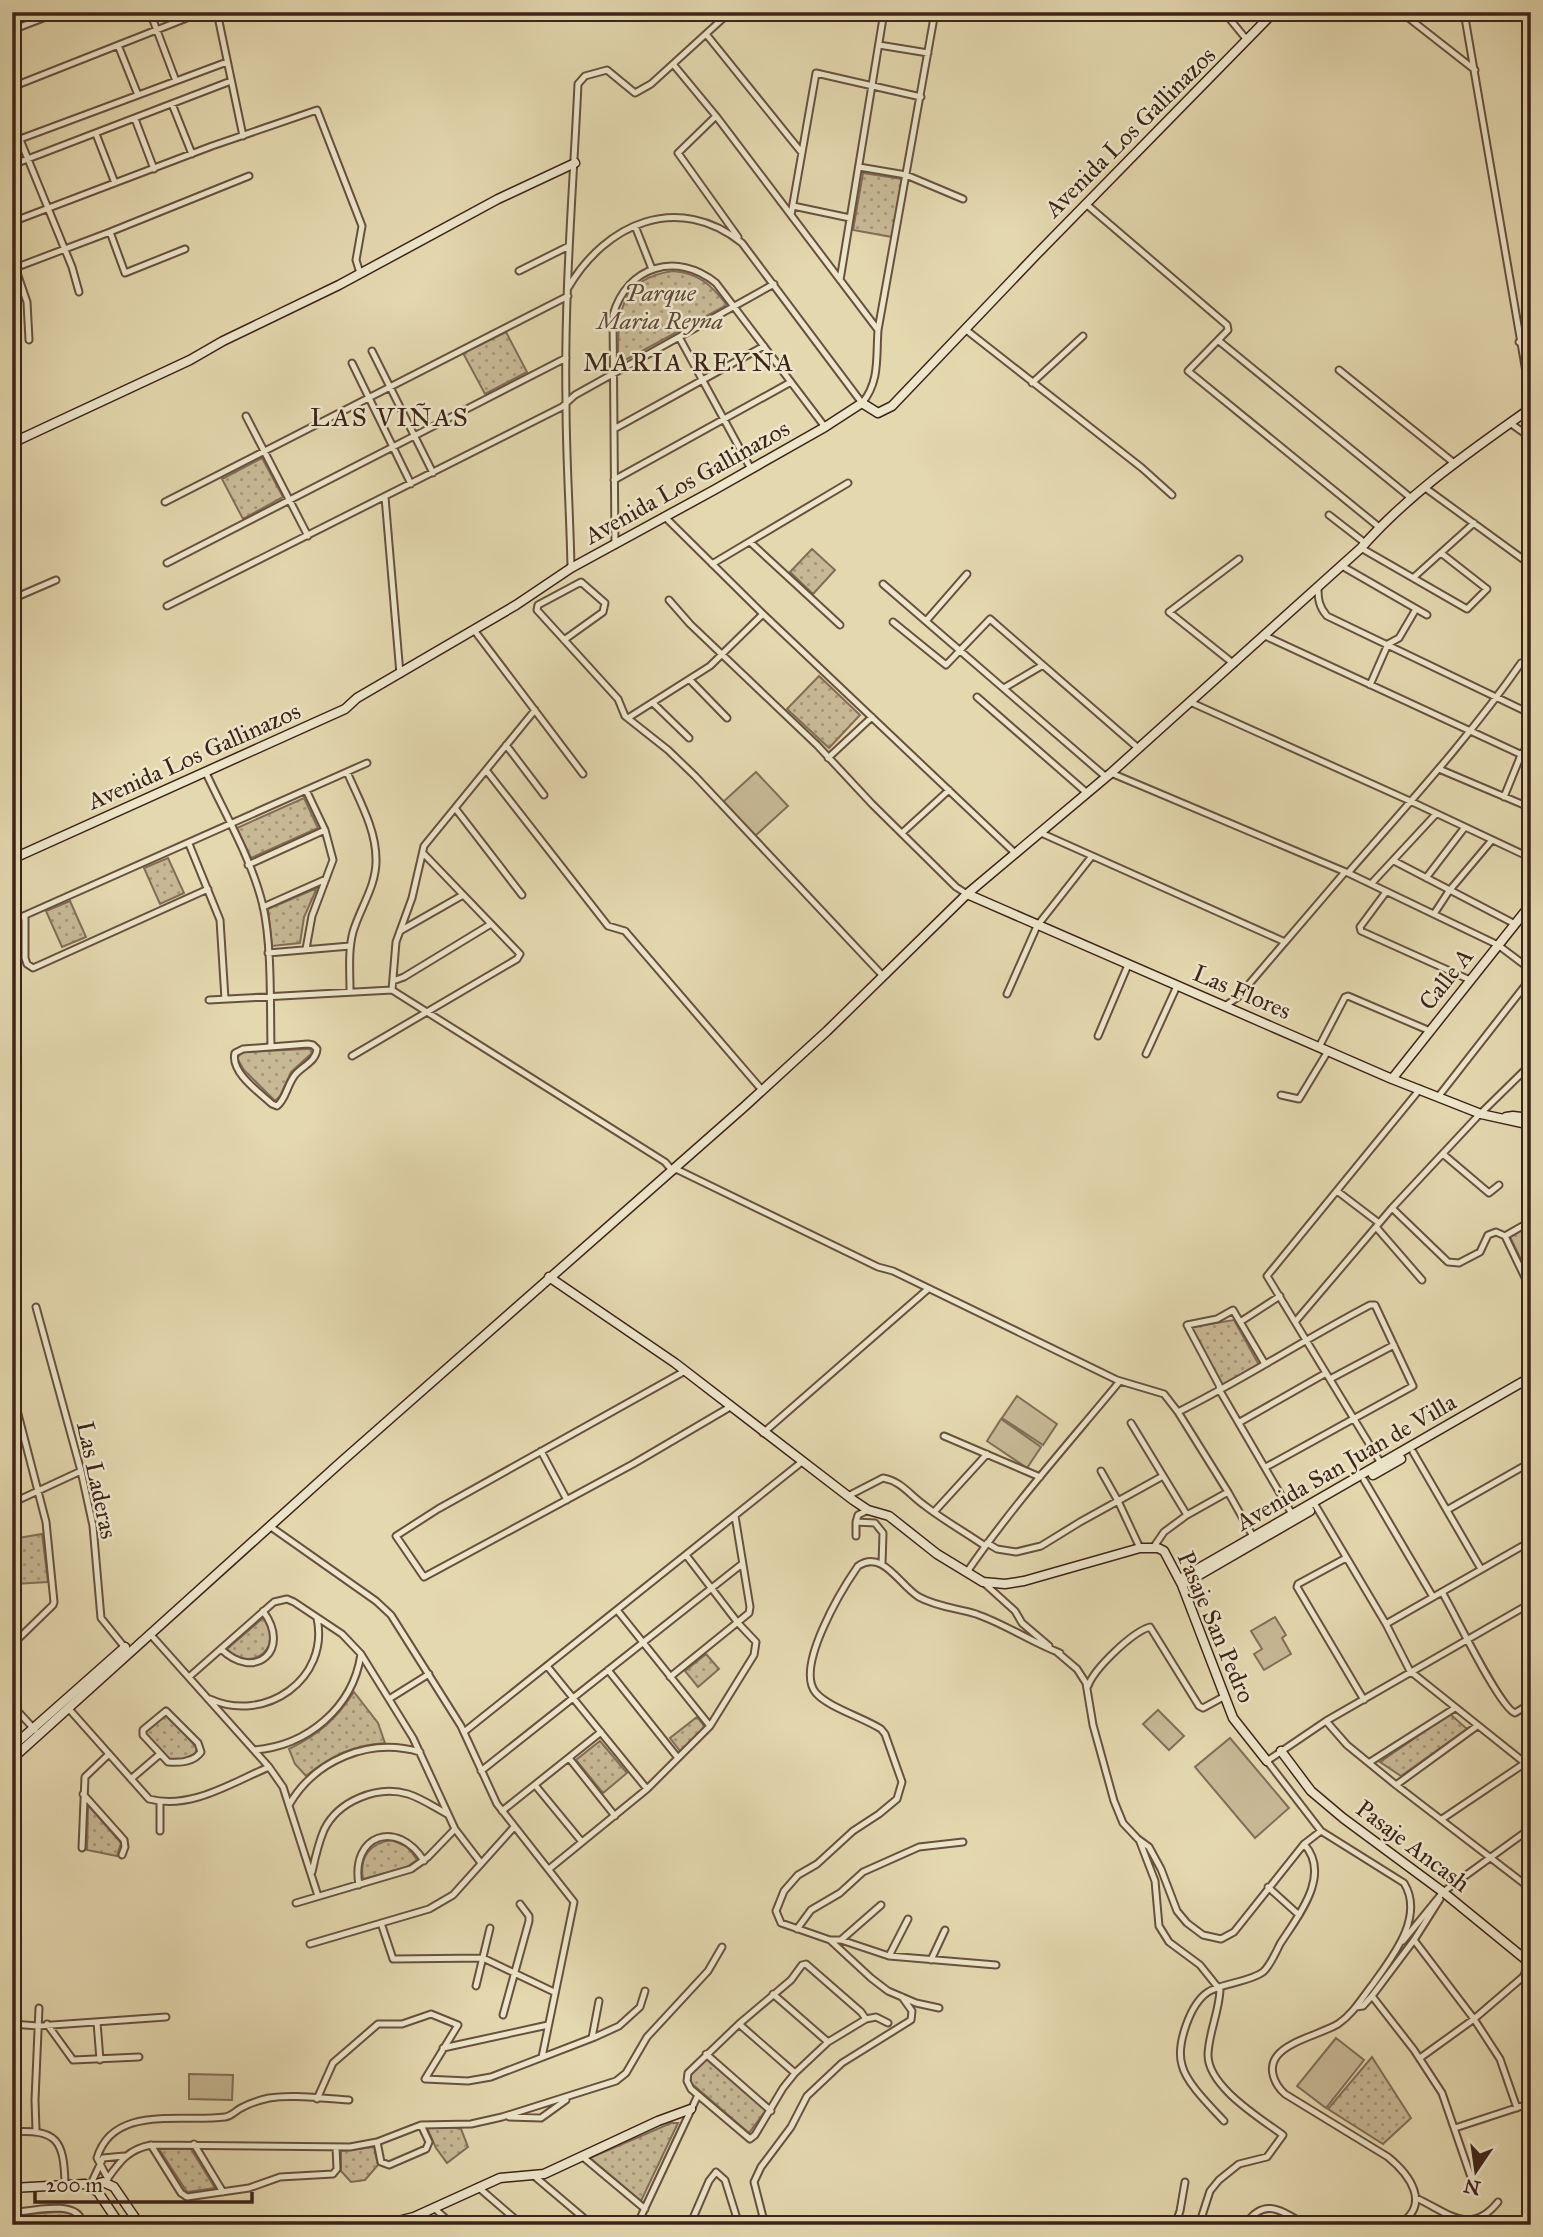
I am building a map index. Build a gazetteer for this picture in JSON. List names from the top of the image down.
{
  "streets": {
    "street": [
      "Avenida Los Gallinazos",
      "Calle A",
      "Las Flores",
      "Avenida San Juan de Villa",
      "Las Laderas",
      "Pasaje San Pedro",
      "Pasaje Ancash"
    ]
  },
  "crossings": [
    ["Calle A", "Las Flores"],
    ["Avenida San Juan de Villa", "Pasaje San Pedro"]
  ],
  "districts": ["MARIA REYNA", "LAS VIÑAS"],
  "parks": ["Parque Maria Reyna"],
  "scale_bar": "200 m",
  "north": "bottom"
}
